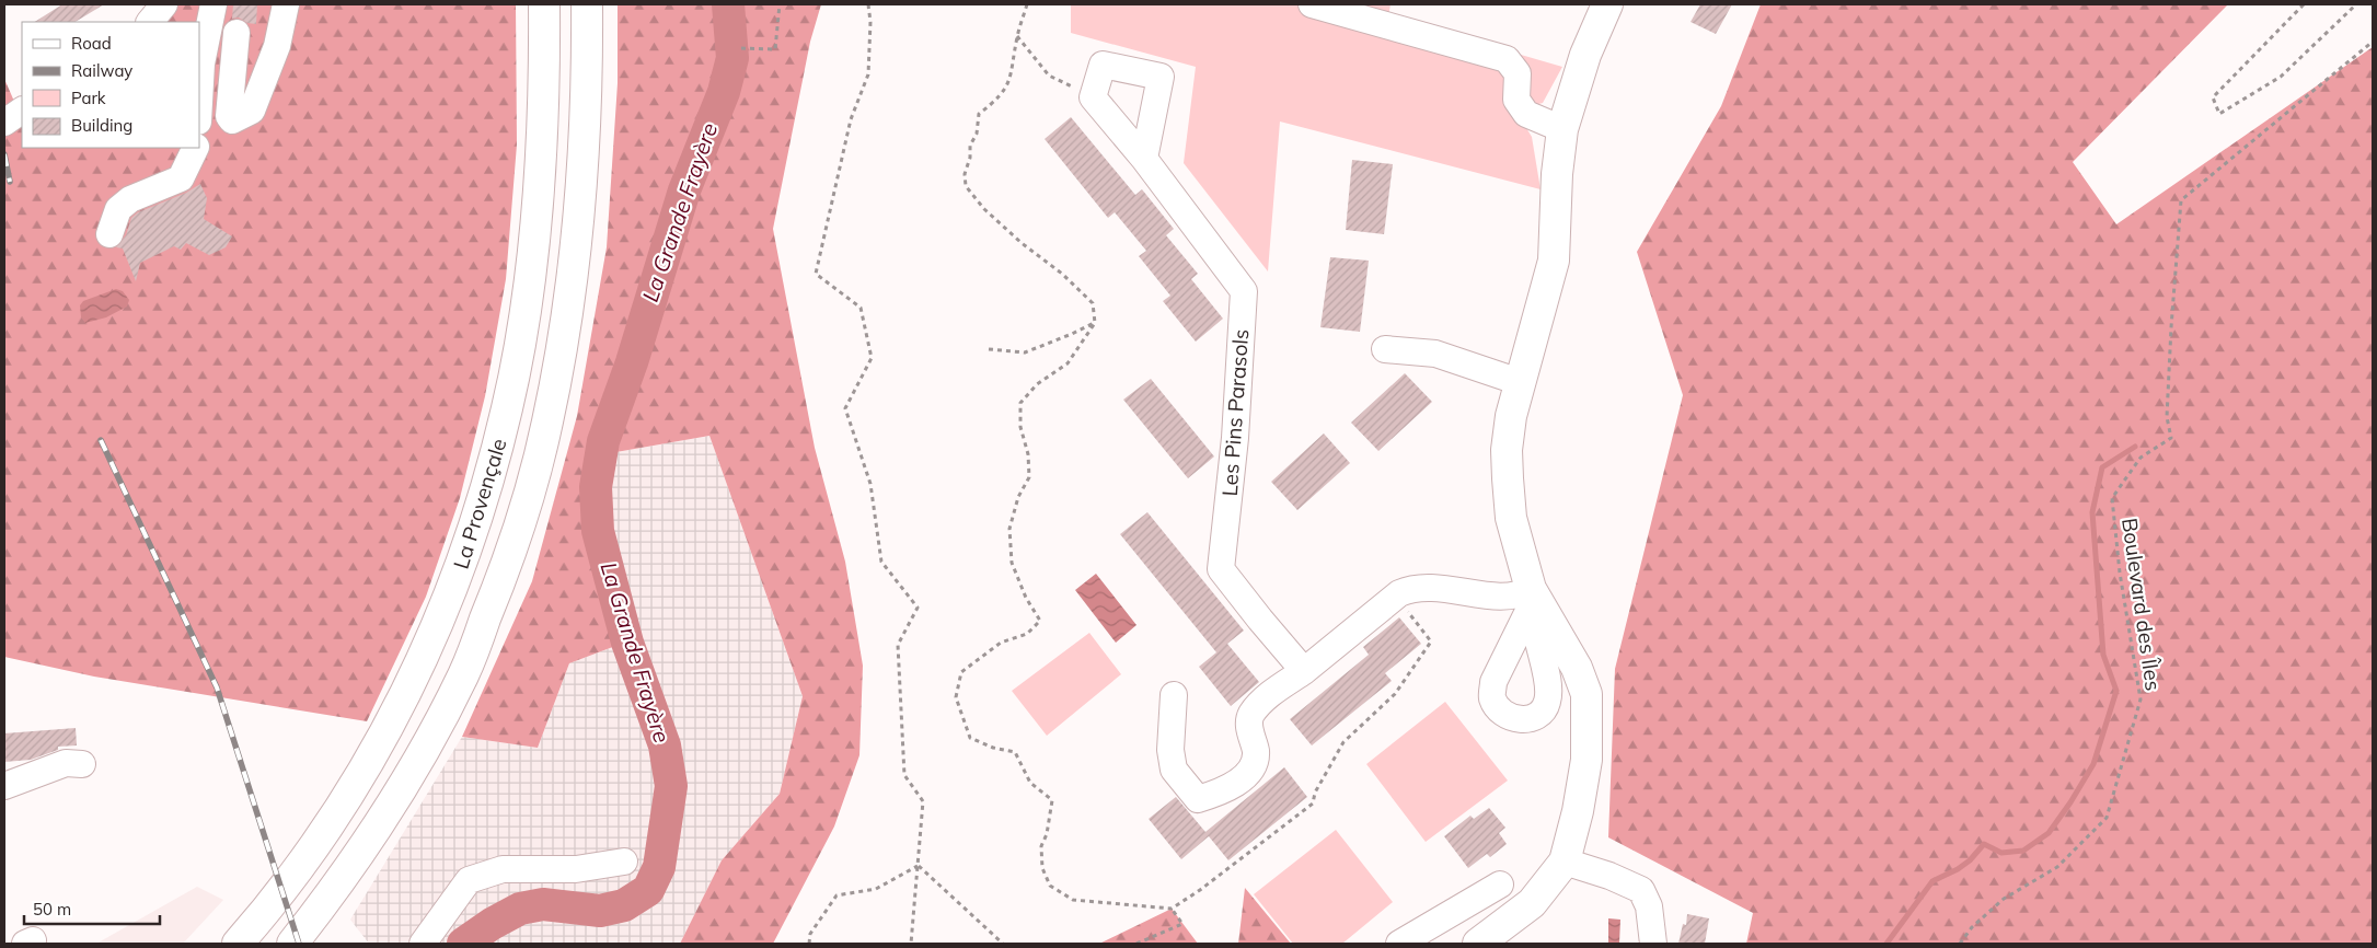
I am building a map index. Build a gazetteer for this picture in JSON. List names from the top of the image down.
{
  "streets": {
    "main road": ["La Provençale"],
    "street": ["Les Pins Parasols"],
    "path": ["Boulevard des Îles"]
  },
  "water": ["La Grande Frayère"],
  "legend": [
    "Road",
    "Railway",
    "Park",
    "Building"
  ],
  "scale_bar": "50 m"
}
